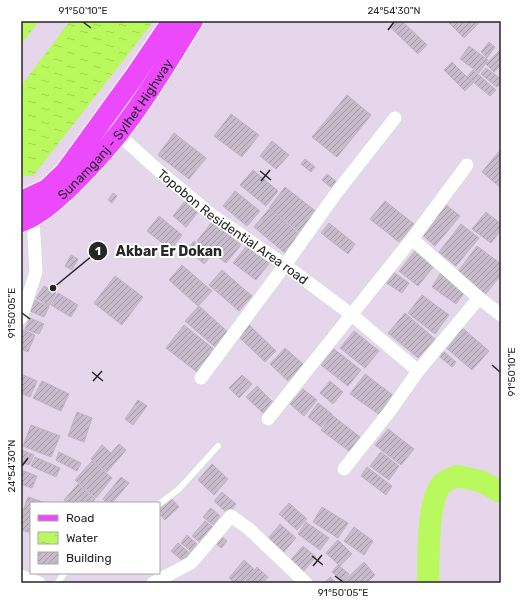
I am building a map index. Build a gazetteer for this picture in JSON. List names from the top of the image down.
{
  "streets": {
    "main road": ["Sunamganj - Sylhet Highway"],
    "street": ["Topobon Residential Area road"]
  },
  "crossings": [
    ["Sunamganj - Sylhet Highway", "Topobon Residential Area road"]
  ],
  "places": ["Akbar Er Dokan"],
  "legend": ["Road", "Water", "Building"],
  "coordinates": ["91°50'10\"E", "24°54'30\"N", "91°50'05\"E"]
}
